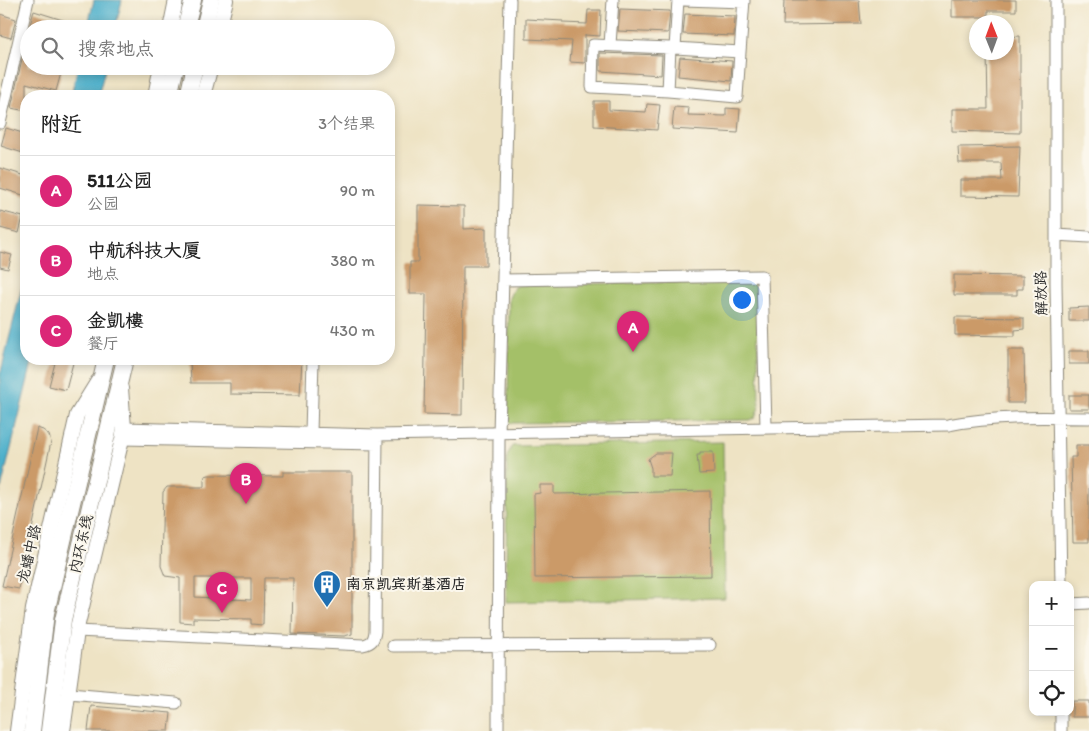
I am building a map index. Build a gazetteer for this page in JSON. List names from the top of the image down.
{
  "streets": {
    "highway": ["内环东线"],
    "main road": ["龙蟠中路"],
    "street": ["解放路"]
  },
  "crossings": [
    ["内环东线", "龙蟠中路"]
  ],
  "places": {
    "building": ["南京凯宾斯基酒店"]
  },
  "north": "top",
  "page": {
    "search": "搜索地点",
    "heading": ["附近", "3个结果"],
    "list": [
      {
        "mark": "A",
        "name": "511公园",
        "note": "公园",
        "value": "90 m"
      },
      {
        "mark": "B",
        "name": "中航科技大厦",
        "note": "地点",
        "value": "380 m"
      },
      {
        "mark": "C",
        "name": "金凱樓",
        "note": "餐厅",
        "value": "430 m"
      }
    ],
    "pins": ["A", "B", "C"],
    "map_buttons": ["+", "−"]
  }
}
